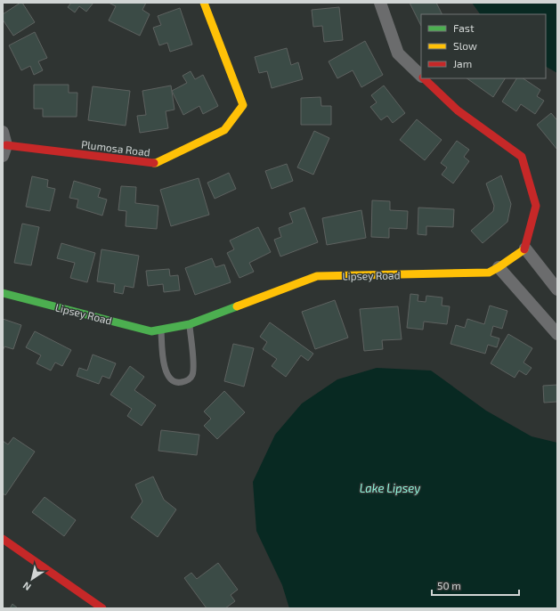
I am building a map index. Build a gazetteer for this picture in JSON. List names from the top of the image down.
{
  "streets": {
    "street": ["Plumosa Road", "Lipsey Road"]
  },
  "water": ["Lake Lipsey"],
  "legend": ["Fast", "Slow", "Jam"],
  "scale_bar": "50 m",
  "north": "bottom left"
}
